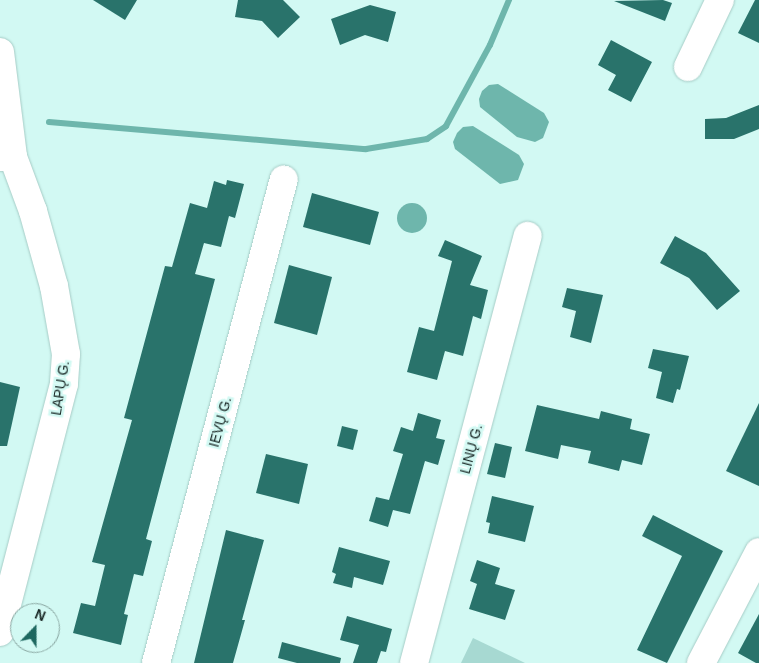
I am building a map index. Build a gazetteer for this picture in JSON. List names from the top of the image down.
{
  "streets": {
    "street": ["LAPŲ G.", "IEVŲ G.", "LINŲ G."]
  },
  "north": "top"
}
